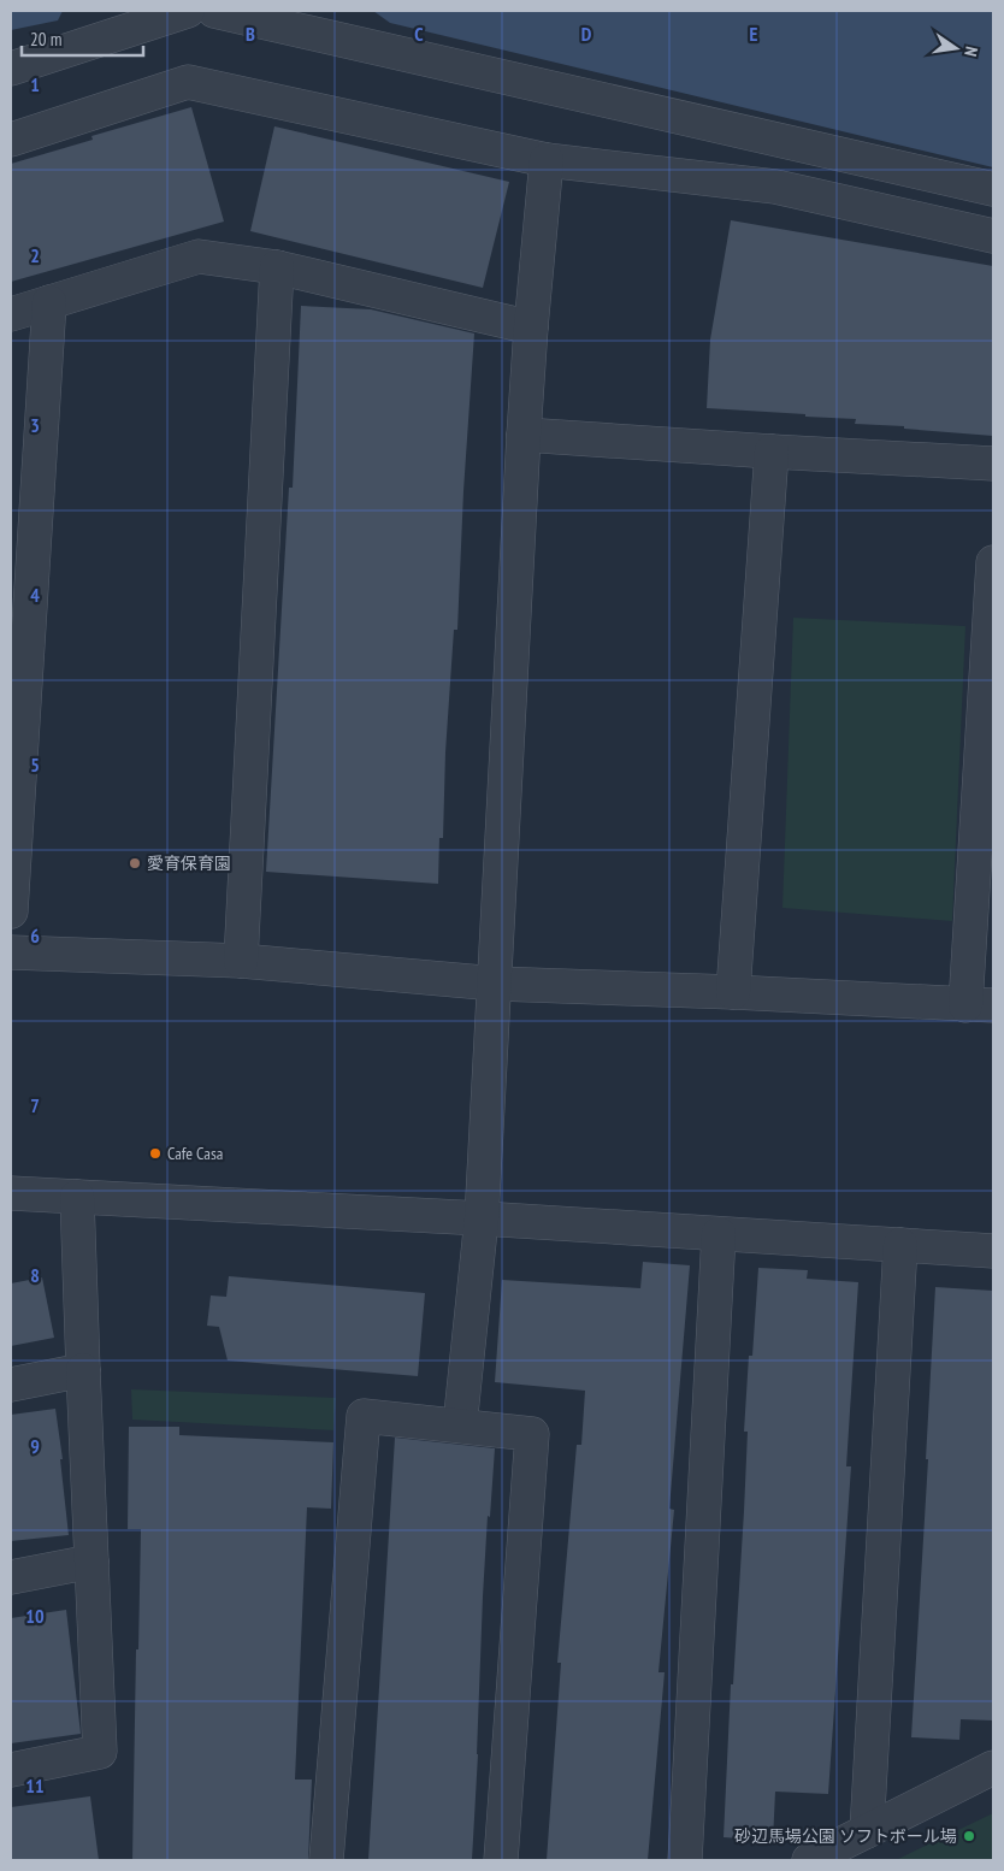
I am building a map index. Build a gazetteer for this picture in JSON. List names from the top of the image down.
{
  "places": ["愛育保育園", "Cafe Casa", "砂辺馬場公園 ソフトボール場"],
  "scale_bar": "20 m",
  "north": "right",
  "grid": {
    "columns": [
      "B",
      "C",
      "D",
      "E"
    ],
    "rows": [
      "1",
      "2",
      "3",
      "4",
      "5",
      "6",
      "7",
      "8",
      "9",
      "10",
      "11"
    ]
  }
}
